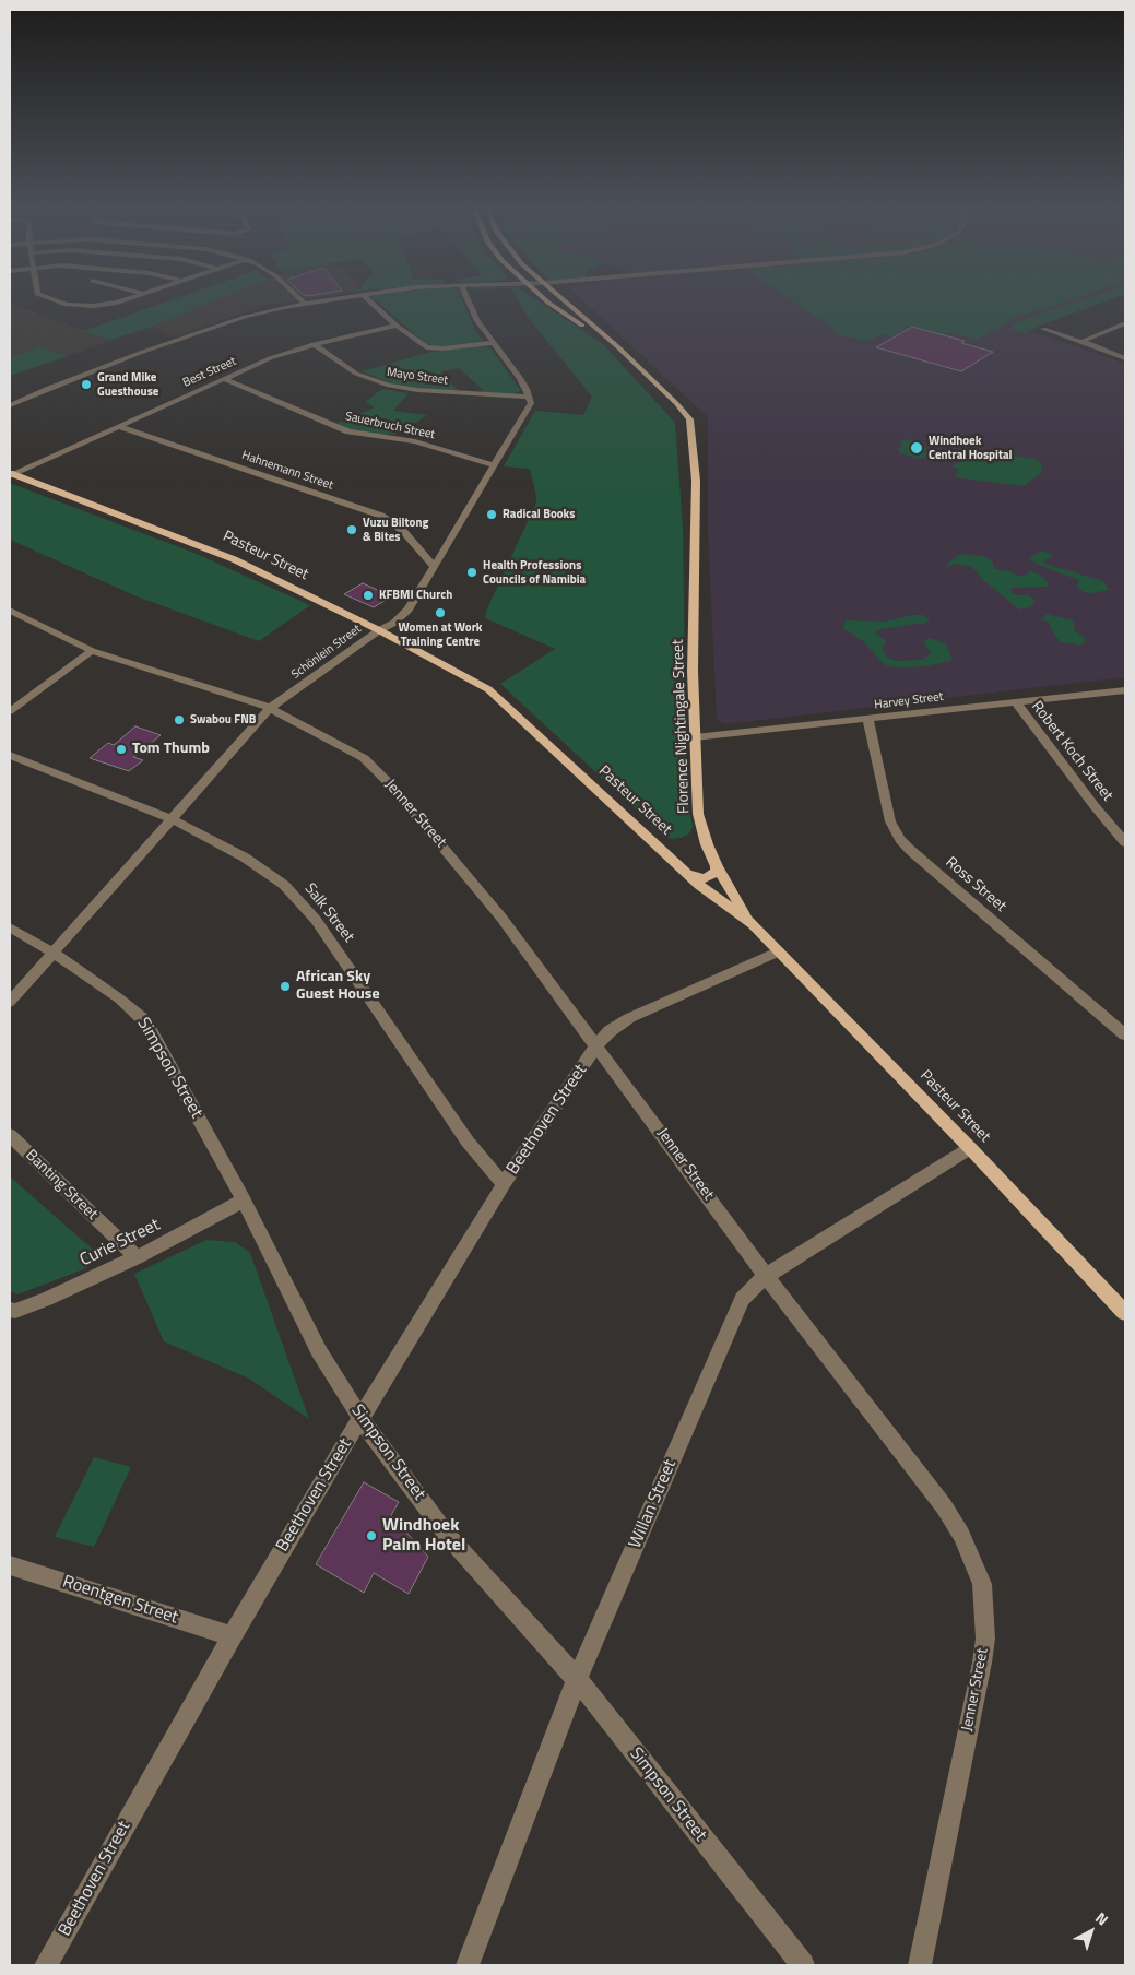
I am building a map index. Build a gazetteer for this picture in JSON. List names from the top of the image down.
{
  "streets": {
    "main road": ["Pasteur Street", "Florence Nightingale Street"],
    "street": [
      "Best Street",
      "Mayo Street",
      "Sauerbruch Street",
      "Hahnemann Street",
      "Schönlein Street",
      "Harvey Street",
      "Robert Koch Street",
      "Jenner Street",
      "Ross Street",
      "Salk Street",
      "Simpson Street",
      "Beethoven Street",
      "Banting Street",
      "Curie Street",
      "Willan Street",
      "Roentgen Street"
    ]
  },
  "crossings": [
    ["Best Street", "Mayo Street"],
    ["Best Street", "Sauerbruch Street"],
    ["Best Street", "Hahnemann Street"],
    ["Best Street", "Pasteur Street"],
    ["Mayo Street", "Schönlein Street"],
    ["Sauerbruch Street", "Schönlein Street"],
    ["Hahnemann Street", "Schönlein Street"],
    ["Pasteur Street", "Schönlein Street"],
    ["Pasteur Street", "Florence Nightingale Street"],
    ["Pasteur Street", "Beethoven Street"],
    ["Pasteur Street", "Willan Street"],
    ["Schönlein Street", "Jenner Street"],
    ["Schönlein Street", "Salk Street"],
    ["Schönlein Street", "Simpson Street"],
    ["Harvey Street", "Florence Nightingale Street"],
    ["Harvey Street", "Robert Koch Street"],
    ["Harvey Street", "Ross Street"],
    ["Jenner Street", "Beethoven Street"],
    ["Jenner Street", "Willan Street"],
    ["Salk Street", "Beethoven Street"],
    ["Simpson Street", "Beethoven Street"],
    ["Simpson Street", "Curie Street"],
    ["Simpson Street", "Willan Street"],
    ["Beethoven Street", "Roentgen Street"],
    ["Banting Street", "Curie Street"]
  ],
  "places": [
    "Grand Mike Guesthouse",
    "Windhoek Central Hospital",
    "Radical Books",
    "Vuzu Biltong & Bites",
    "Health Professions Councils of Namibia",
    "KFBMI Church",
    "Women at Work Training Centre",
    "Swabou FNB",
    "Tom Thumb",
    "African Sky Guest House",
    "Windhoek Palm Hotel"
  ],
  "north": "top right"
}
